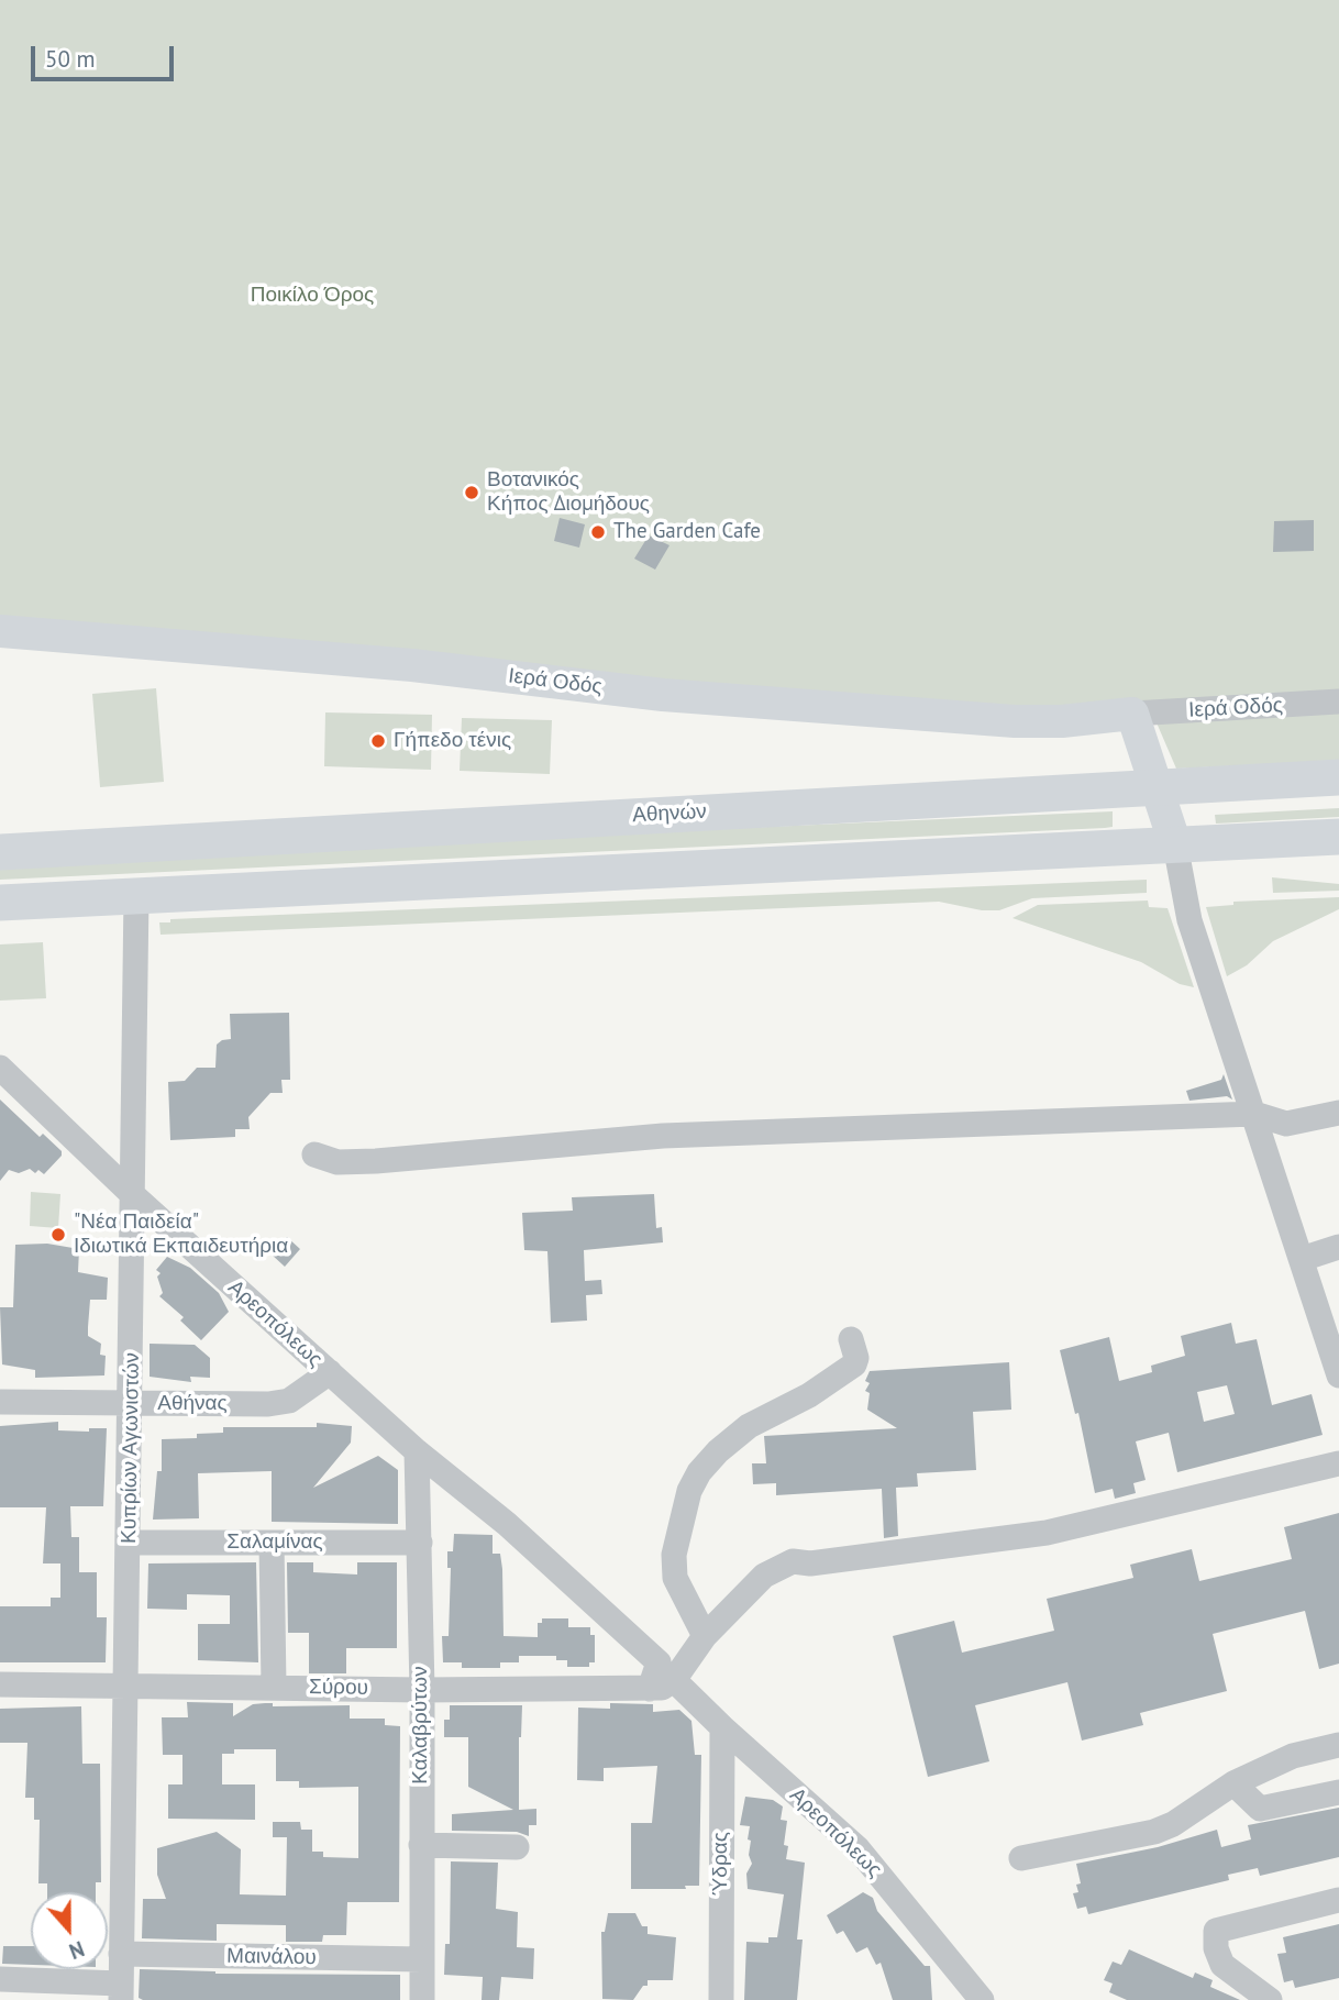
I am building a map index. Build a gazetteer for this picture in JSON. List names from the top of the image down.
{
  "streets": {
    "highway": ["Αθηνών"],
    "main road": ["Ιερά Οδός"],
    "street": [
      "Αρεοπόλεως",
      "Αθήνας",
      "Κυπρίων Αγωνιστών",
      "Σαλαμίνας",
      "Σύρου",
      "Καλαβρύτων",
      "Ύδρας",
      "Μαινάλου"
    ]
  },
  "crossings": [
    ["Αρεοπόλεως", "Αθήνας"],
    ["Αρεοπόλεως", "Κυπρίων Αγωνιστών"],
    ["Αρεοπόλεως", "Σύρου"],
    ["Αρεοπόλεως", "Καλαβρύτων"],
    ["Αρεοπόλεως", "Ύδρας"],
    ["Αθήνας", "Κυπρίων Αγωνιστών"],
    ["Κυπρίων Αγωνιστών", "Σαλαμίνας"],
    ["Κυπρίων Αγωνιστών", "Σύρου"],
    ["Κυπρίων Αγωνιστών", "Μαινάλου"],
    ["Σαλαμίνας", "Καλαβρύτων"],
    ["Σύρου", "Καλαβρύτων"],
    ["Καλαβρύτων", "Μαινάλου"]
  ],
  "parks": ["Ποικίλο Όρος"],
  "places": [
    "Βοτανικός Κήπος Διομήδους",
    "The Garden Cafe",
    "Γήπεδο τένις",
    "\"Νέα Παιδεία\" Ιδιωτικά Εκπαιδευτήρια"
  ],
  "scale_bar": "50 m",
  "north": "bottom"
}
